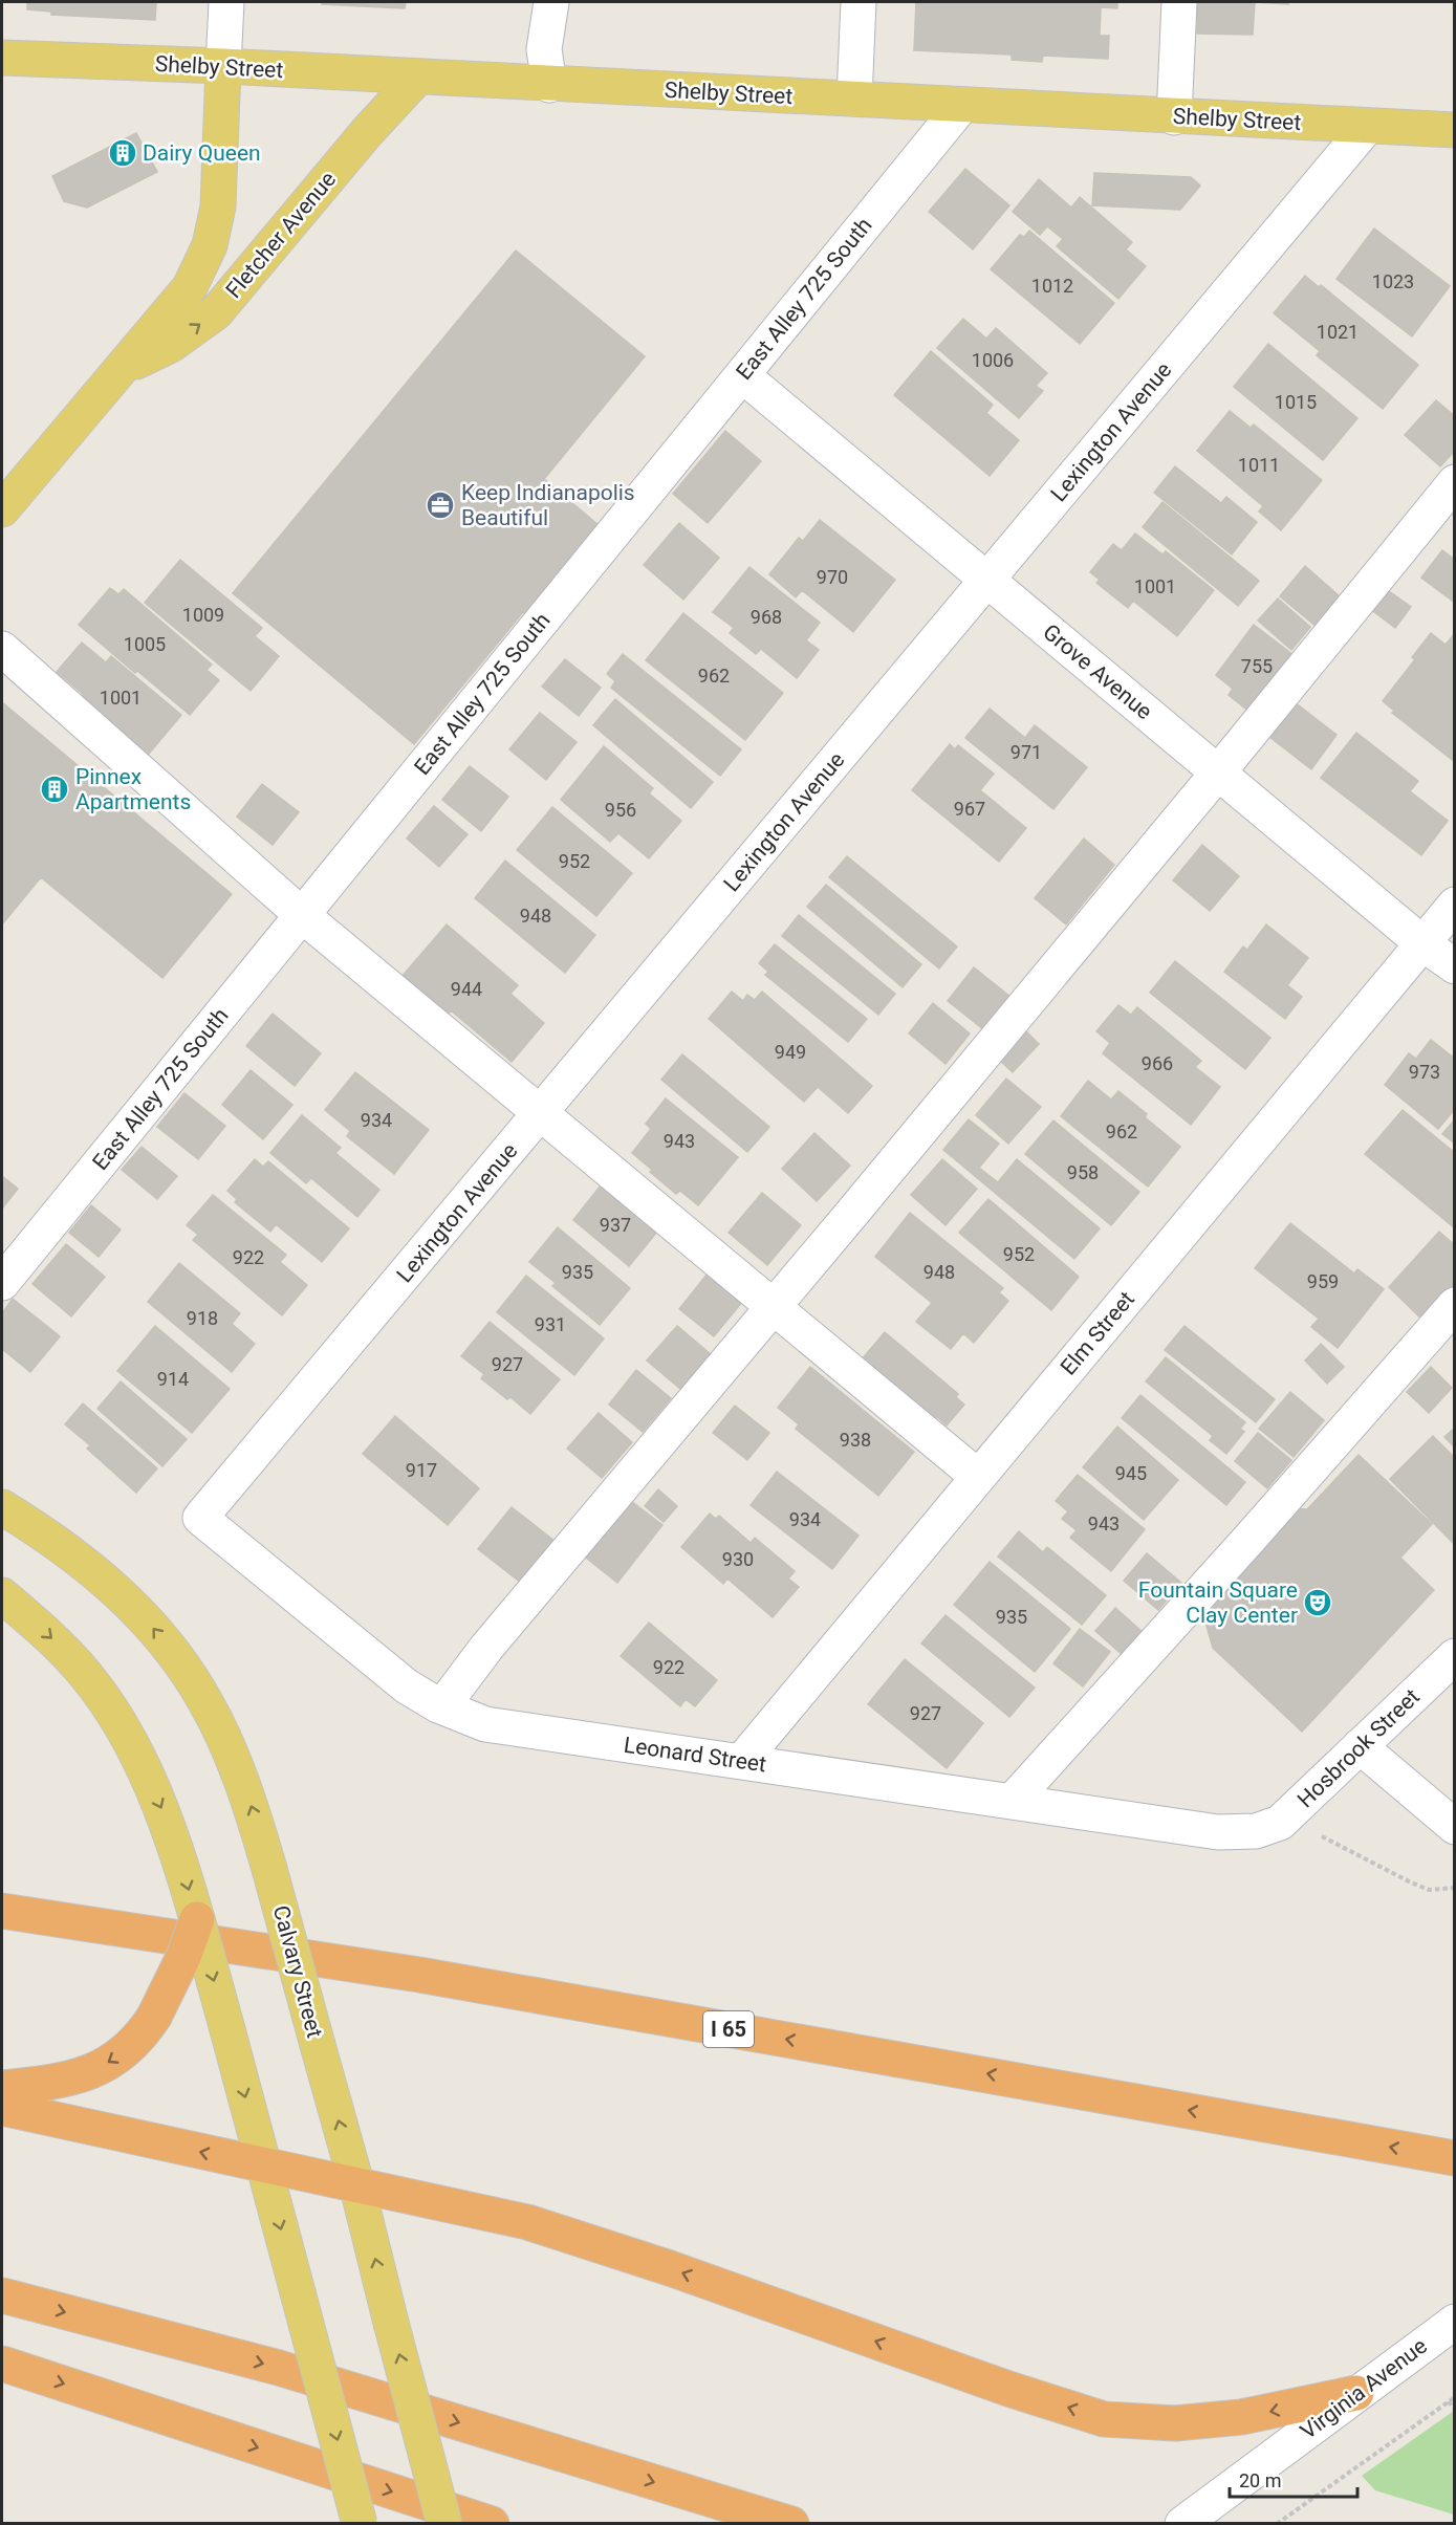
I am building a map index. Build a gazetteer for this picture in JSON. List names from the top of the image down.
{
  "streets": {
    "highway": ["I 65"],
    "main road": ["Shelby Street", "Fletcher Avenue", "Calvary Street"],
    "street": [
      "East Alley 725 South",
      "Lexington Avenue",
      "Grove Avenue",
      "Elm Street",
      "Hosbrook Street",
      "Leonard Street",
      "Virginia Avenue"
    ]
  },
  "crossings": [
    ["Shelby Street", "Fletcher Avenue"],
    ["Shelby Street", "East Alley 725 South"],
    ["Shelby Street", "Lexington Avenue"],
    ["East Alley 725 South", "Grove Avenue"],
    ["Lexington Avenue", "Grove Avenue"],
    ["Lexington Avenue", "Leonard Street"],
    ["Grove Avenue", "Elm Street"],
    ["Elm Street", "Leonard Street"],
    ["Hosbrook Street", "Leonard Street"]
  ],
  "one_way": ["Fletcher Avenue"],
  "places": {
    "building": ["Dairy Queen", "Pinnex Apartments"],
    "office": ["Keep Indianapolis Beautiful"],
    "theatre": ["Fountain Square Clay Center"]
  },
  "house_numbers": [
    "1023",
    "1012",
    "1021",
    "1006",
    "1015",
    "1011",
    "970",
    "1001",
    "1009",
    "968",
    "1005",
    "755",
    "962",
    "1001",
    "971",
    "967",
    "956",
    "952",
    "948",
    "944",
    "949",
    "966",
    "973",
    "934",
    "962",
    "943",
    "958",
    "937",
    "952",
    "922",
    "935",
    "948",
    "959",
    "918",
    "931",
    "927",
    "914",
    "938",
    "917",
    "945",
    "934",
    "943",
    "930",
    "935",
    "922",
    "927"
  ],
  "scale_bar": "20 m"
}
